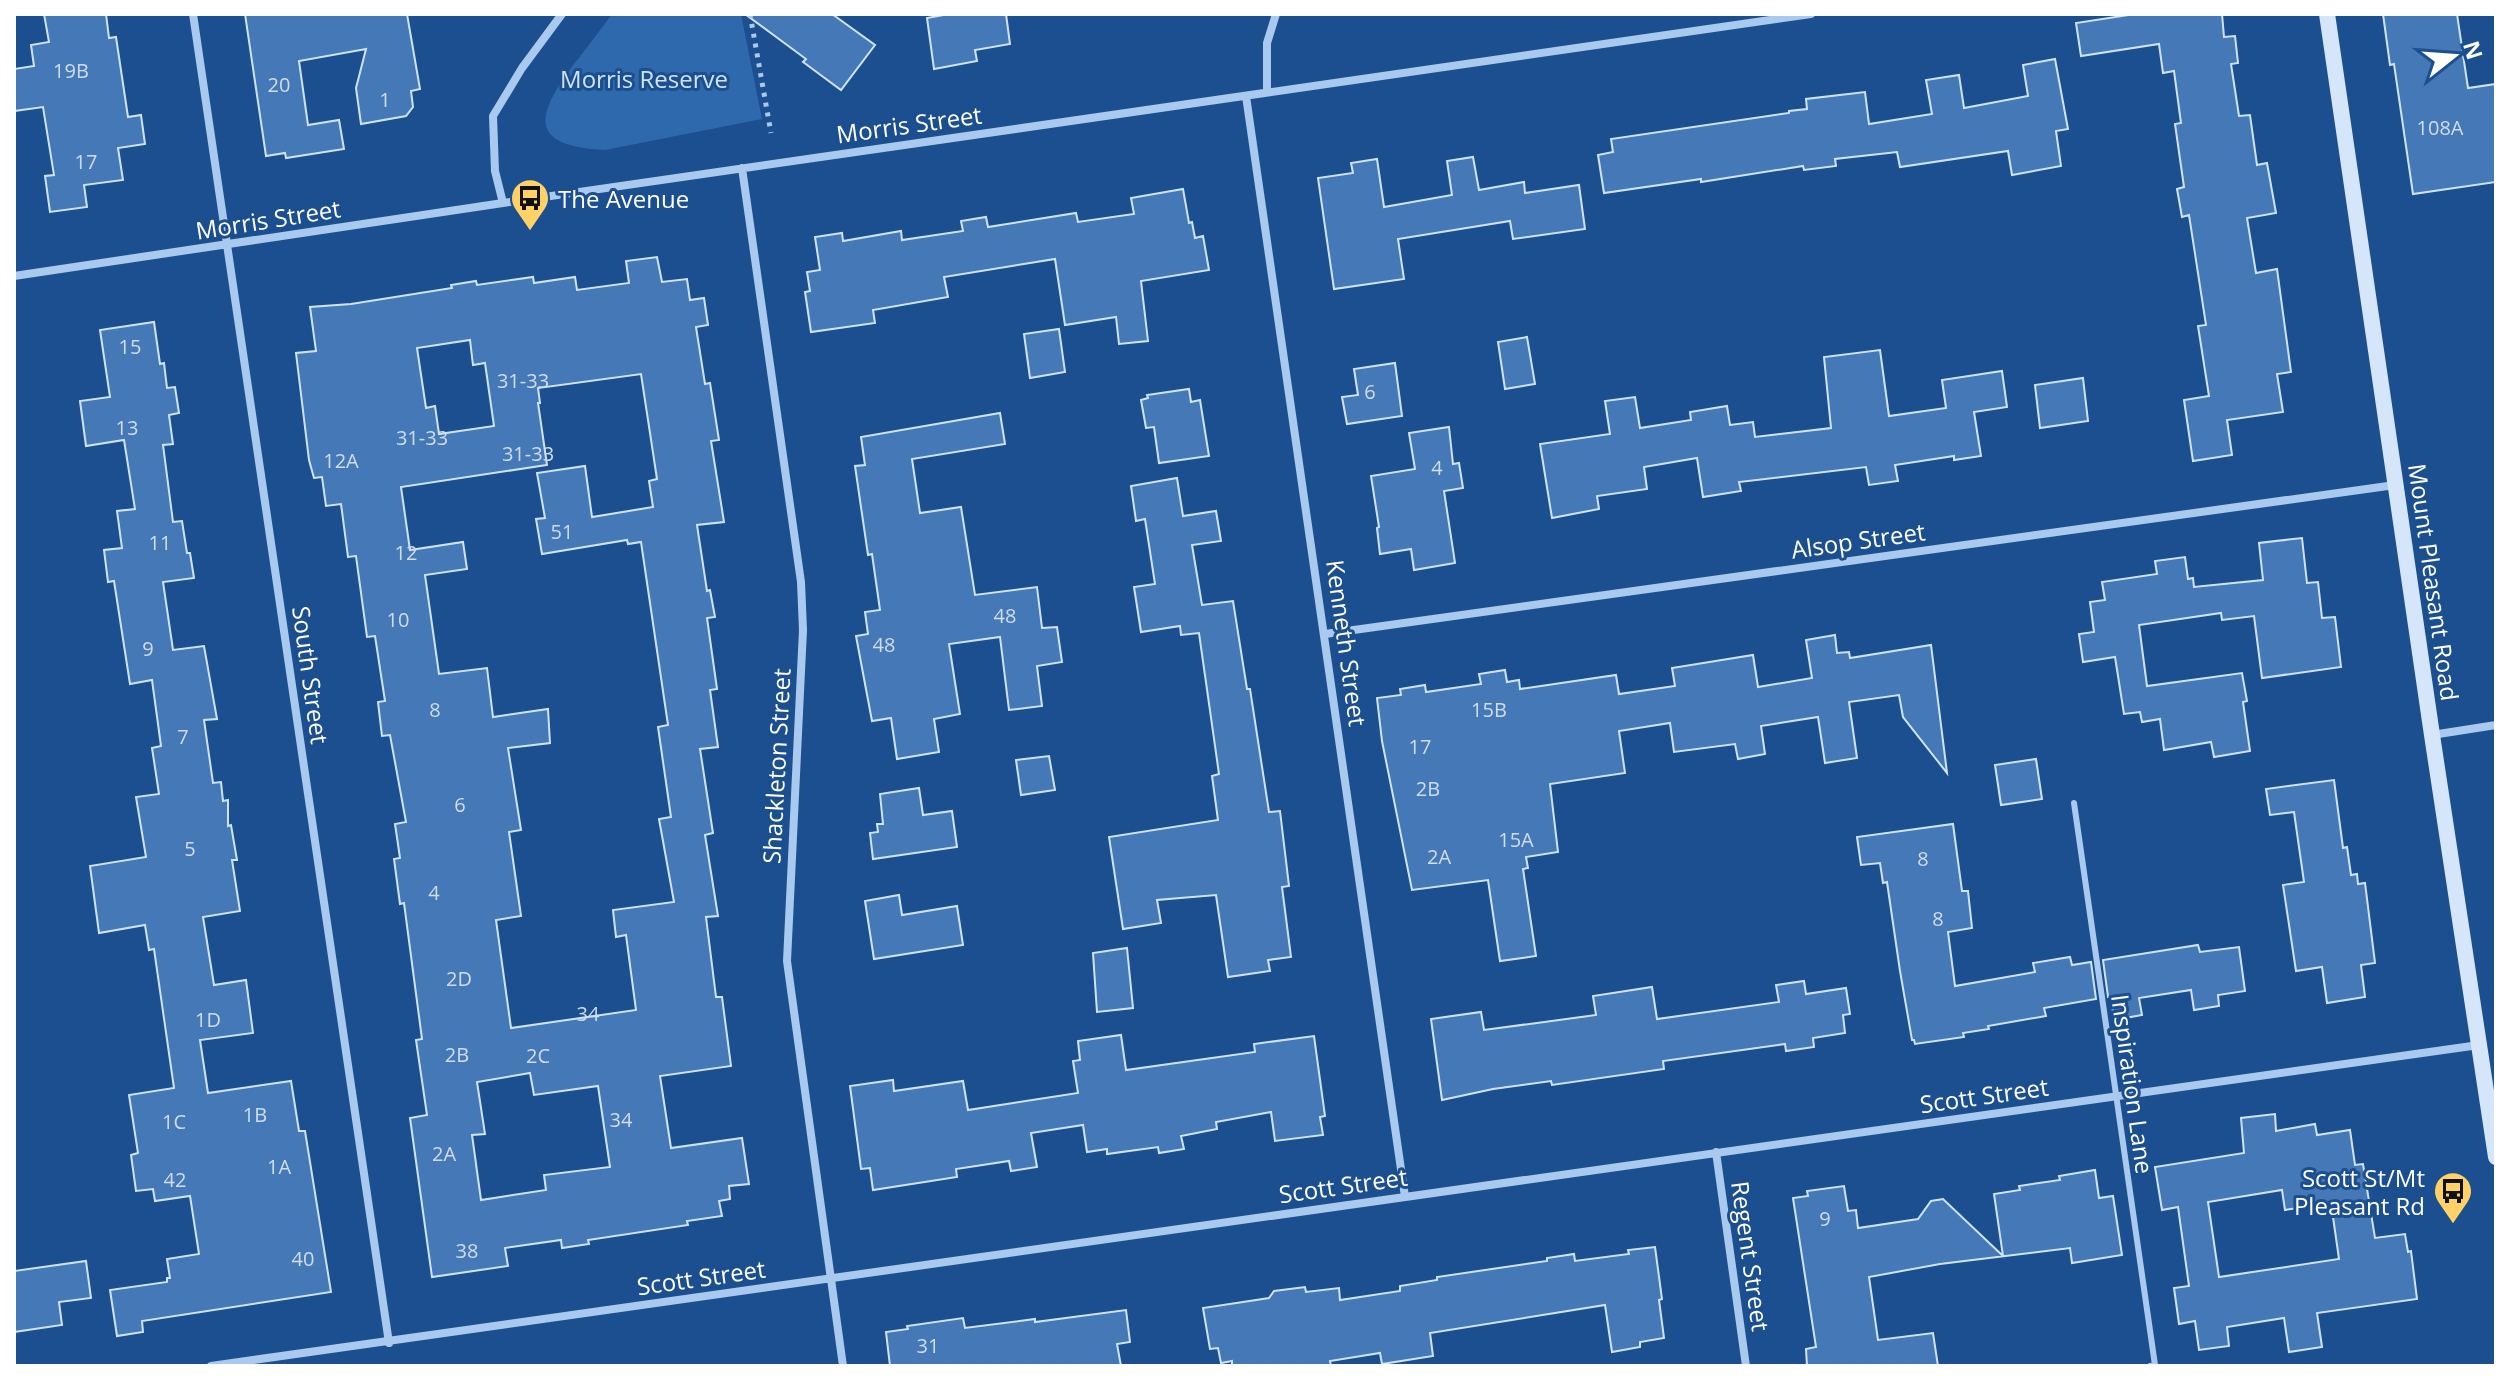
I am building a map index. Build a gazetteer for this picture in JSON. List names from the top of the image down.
{
  "streets": {
    "street": [
      "Morris Street",
      "Alsop Street",
      "Mount Pleasant Road",
      "Kenneth Street",
      "South Street",
      "Shackleton Street",
      "Scott Street",
      "Regent Street"
    ],
    "lane": ["Inspiration Lane"]
  },
  "crossings": [
    ["Morris Street", "Kenneth Street"],
    ["Morris Street", "South Street"],
    ["Morris Street", "Shackleton Street"],
    ["Alsop Street", "Mount Pleasant Road"],
    ["Alsop Street", "Kenneth Street"],
    ["Mount Pleasant Road", "Scott Street"],
    ["Kenneth Street", "Scott Street"],
    ["South Street", "Scott Street"],
    ["Shackleton Street", "Scott Street"],
    ["Inspiration Lane", "Scott Street"],
    ["Scott Street", "Regent Street"]
  ],
  "parks": ["Morris Reserve"],
  "places": {
    "bus stop": ["The Avenue", "Scott St/Mt Pleasant Rd"]
  },
  "house_numbers": [
    "19B",
    "20",
    "1",
    "108A",
    "17",
    "15",
    "31-33",
    "6",
    "13",
    "31-33",
    "31-33",
    "12A",
    "4",
    "51",
    "11",
    "12",
    "48",
    "10",
    "48",
    "9",
    "8",
    "15B",
    "7",
    "17",
    "2B",
    "6",
    "15A",
    "5",
    "2A",
    "8",
    "4",
    "8",
    "2D",
    "34",
    "1D",
    "2B",
    "2C",
    "1B",
    "34",
    "1C",
    "2A",
    "1A",
    "42",
    "9",
    "38",
    "40",
    "31"
  ],
  "north": "right"
}
